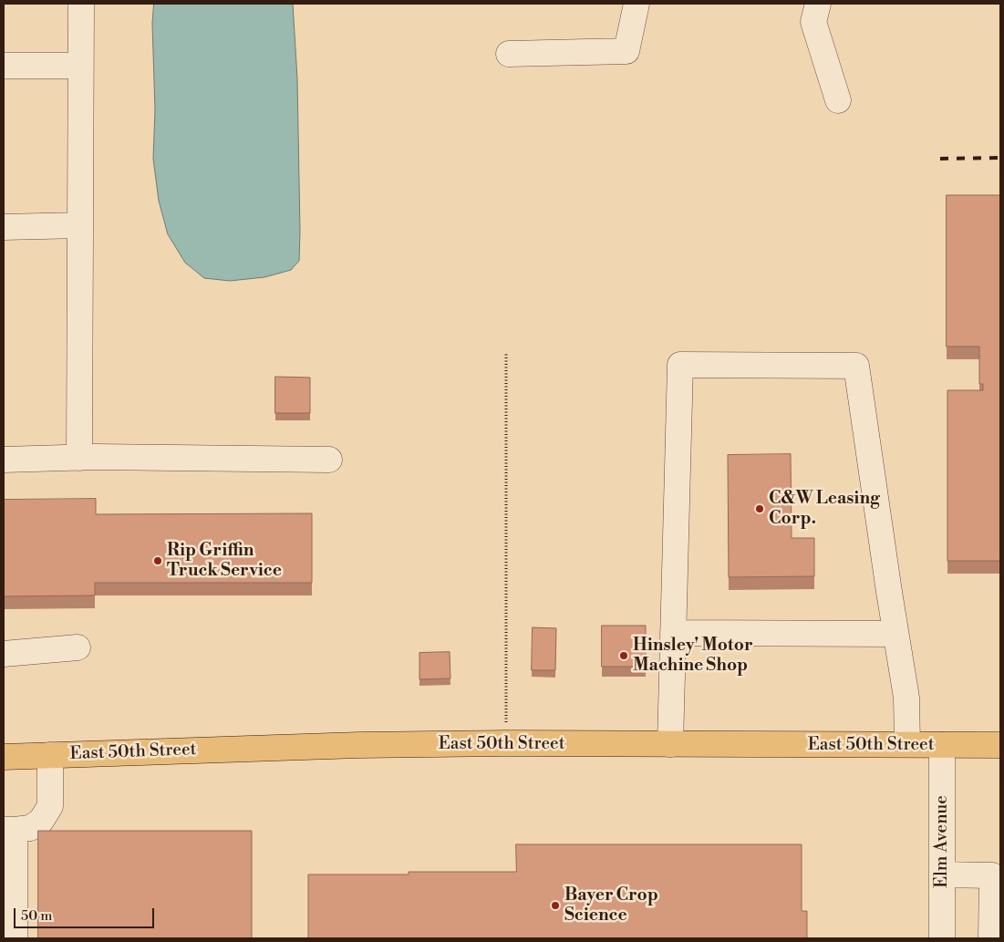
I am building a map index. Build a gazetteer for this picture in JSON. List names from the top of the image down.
{
  "streets": {
    "main road": ["East 50th Street"],
    "street": ["Elm Avenue"]
  },
  "crossings": [
    ["East 50th Street", "Elm Avenue"]
  ],
  "places": [
    "C&W Leasing Corp.",
    "Rip Griffin Truck Service",
    "Hinsley' Motor Machine Shop",
    "Bayer Crop Science"
  ],
  "scale_bar": "50 m"
}
